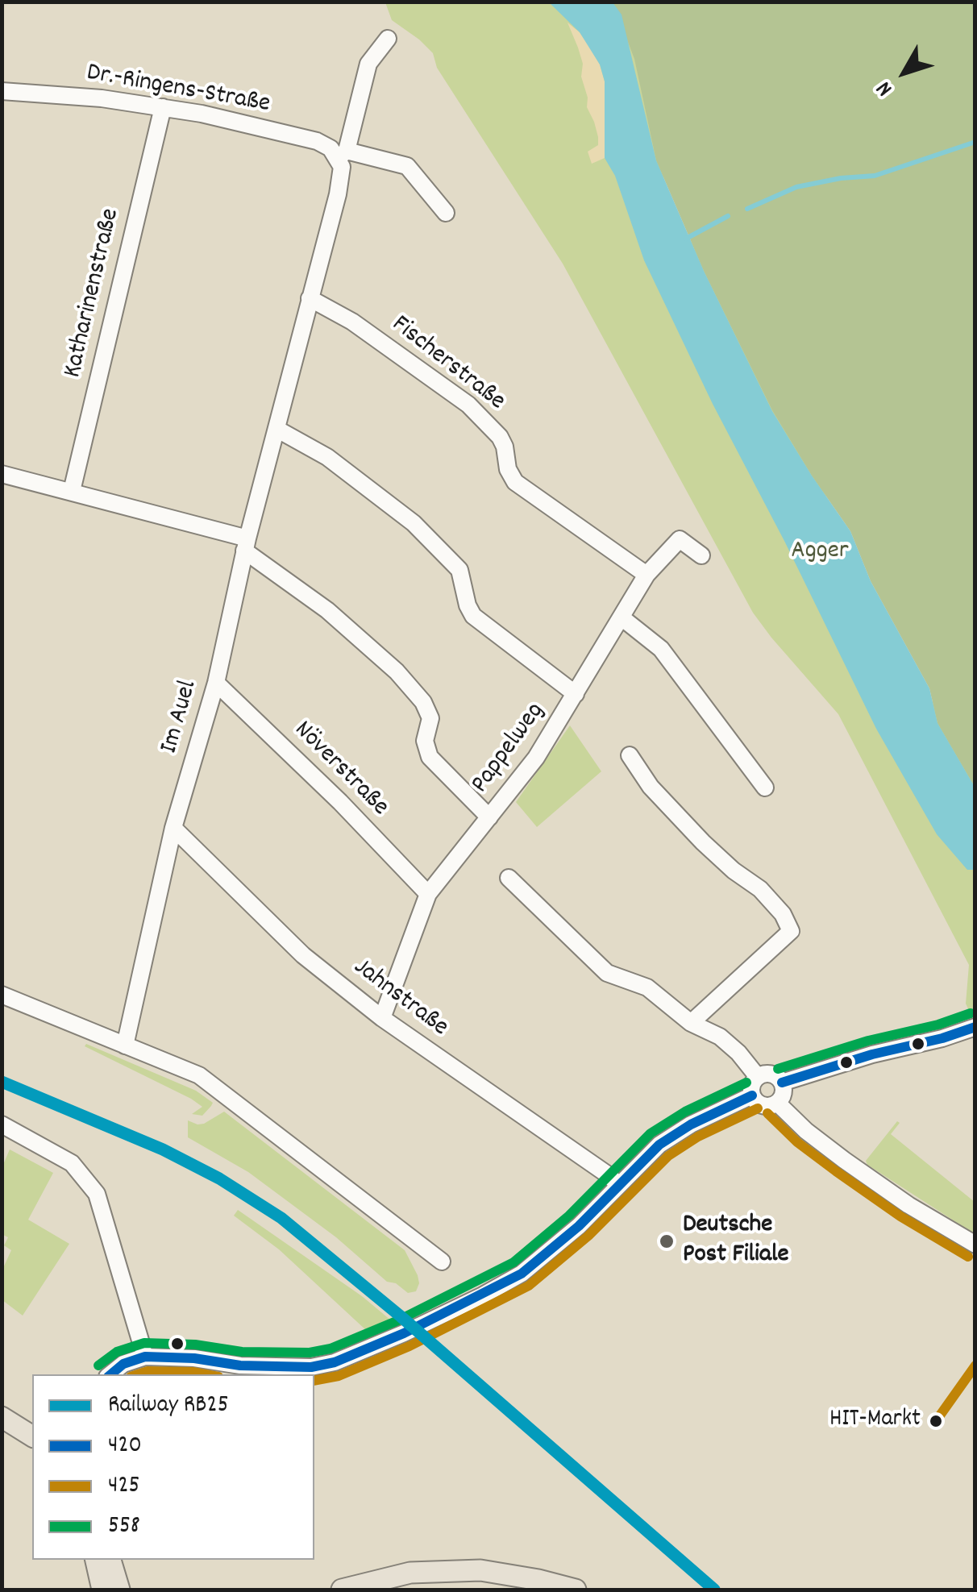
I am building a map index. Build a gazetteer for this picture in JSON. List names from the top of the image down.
{
  "streets": {
    "street": [
      "Dr.-Ringens-Straße",
      "Katharinenstraße",
      "Fischerstraße",
      "Im Auel",
      "Pappelweg",
      "Növerstraße",
      "Jahnstraße"
    ]
  },
  "crossings": [
    ["Dr.-Ringens-Straße", "Katharinenstraße"],
    ["Dr.-Ringens-Straße", "Im Auel"],
    ["Fischerstraße", "Im Auel"],
    ["Fischerstraße", "Pappelweg"],
    ["Im Auel", "Növerstraße"],
    ["Im Auel", "Jahnstraße"],
    ["Pappelweg", "Növerstraße"],
    ["Pappelweg", "Jahnstraße"]
  ],
  "parks": ["Agger"],
  "places": ["Deutsche Post Filiale", "HIT-Markt"],
  "lines": [
    "transit line 558",
    "transit line 420",
    "rail line RB25",
    "transit line 425"
  ],
  "legend": [
    "Railway RB25",
    "420",
    "425",
    "558"
  ],
  "north": "bottom left"
}
